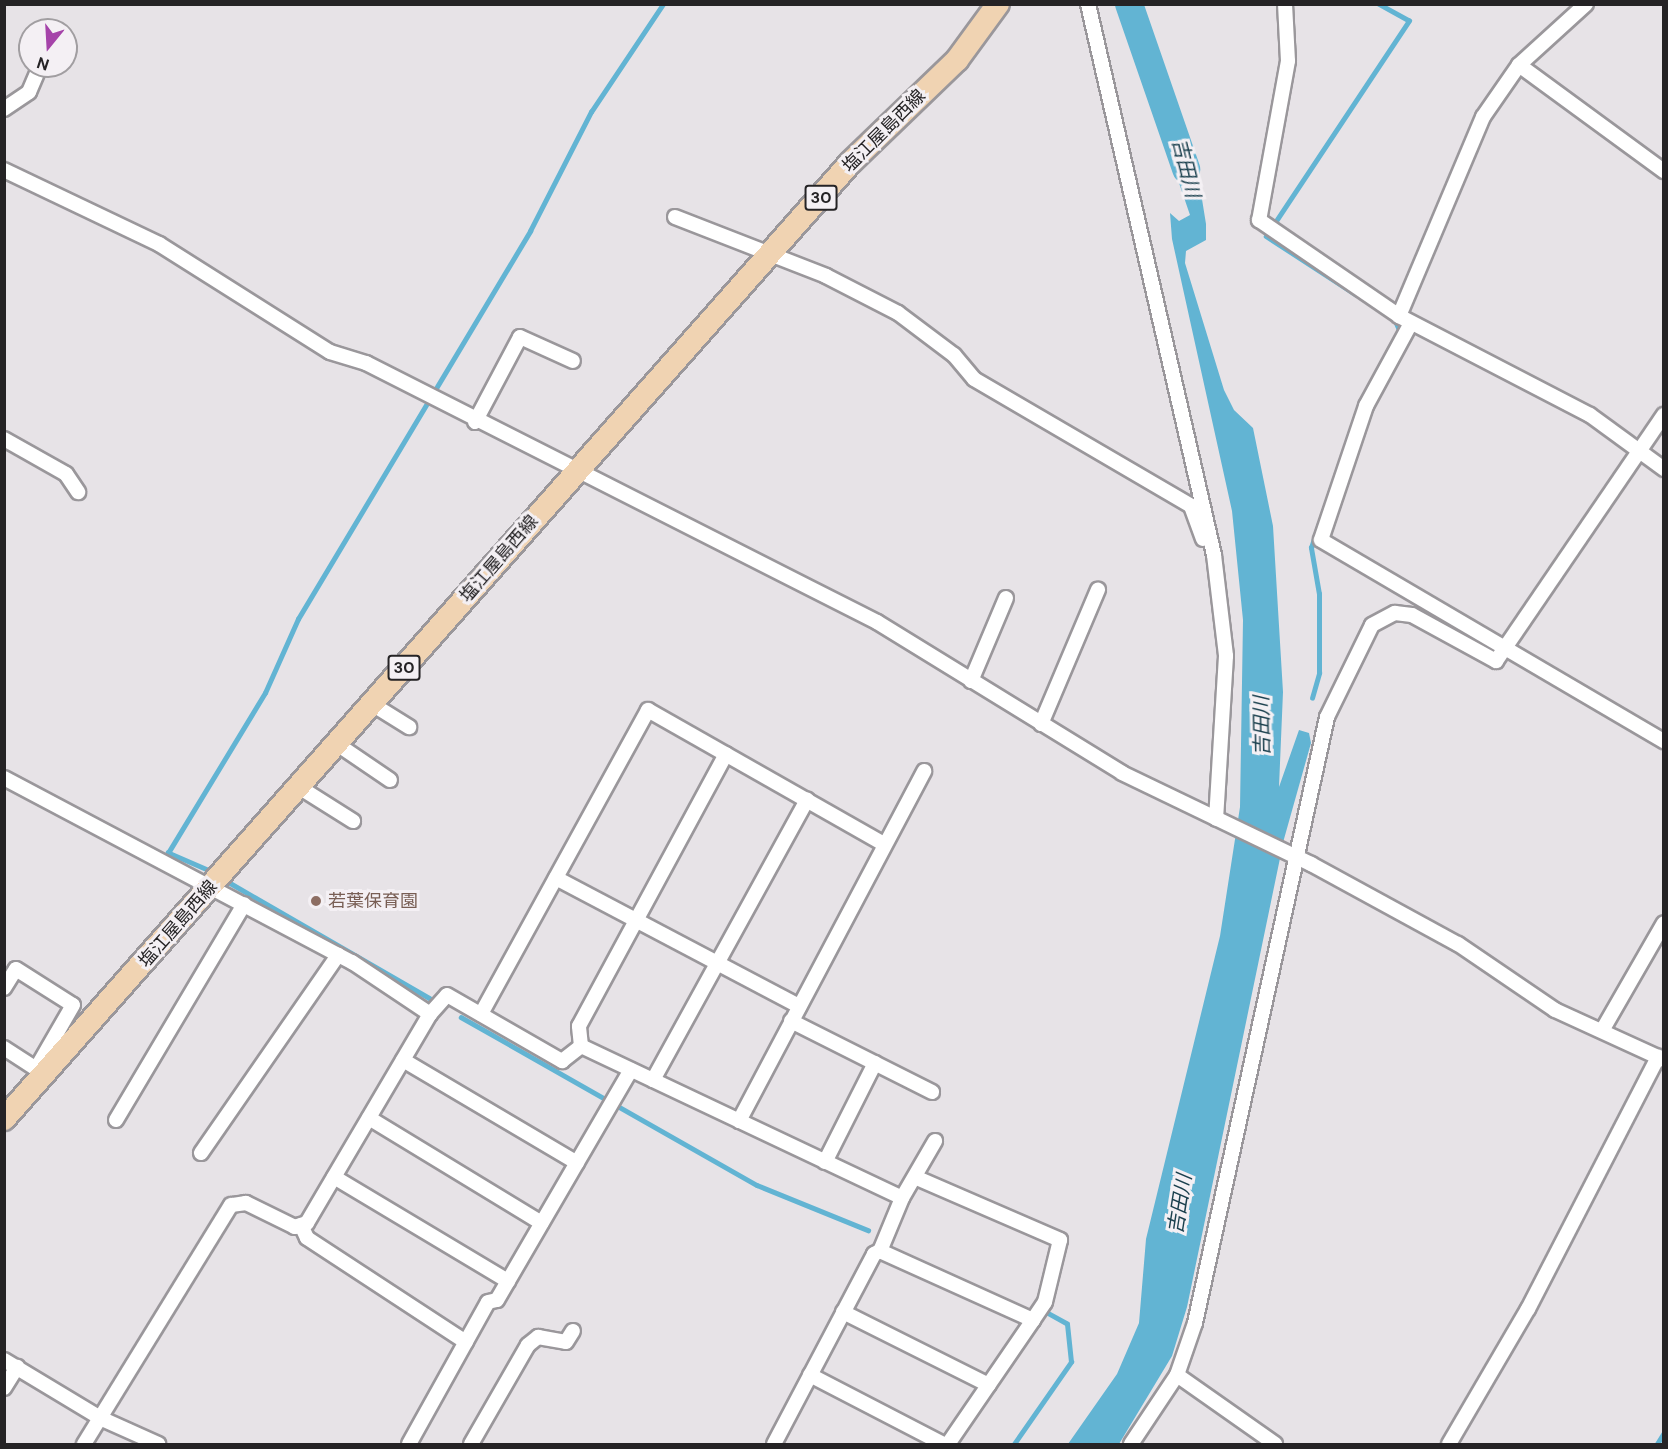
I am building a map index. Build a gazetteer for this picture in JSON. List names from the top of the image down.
{
  "streets": {
    "main road": ["塩江屋島西線", "30"]
  },
  "water": ["吉田川"],
  "places": ["若葉保育園"],
  "north": "bottom"
}
